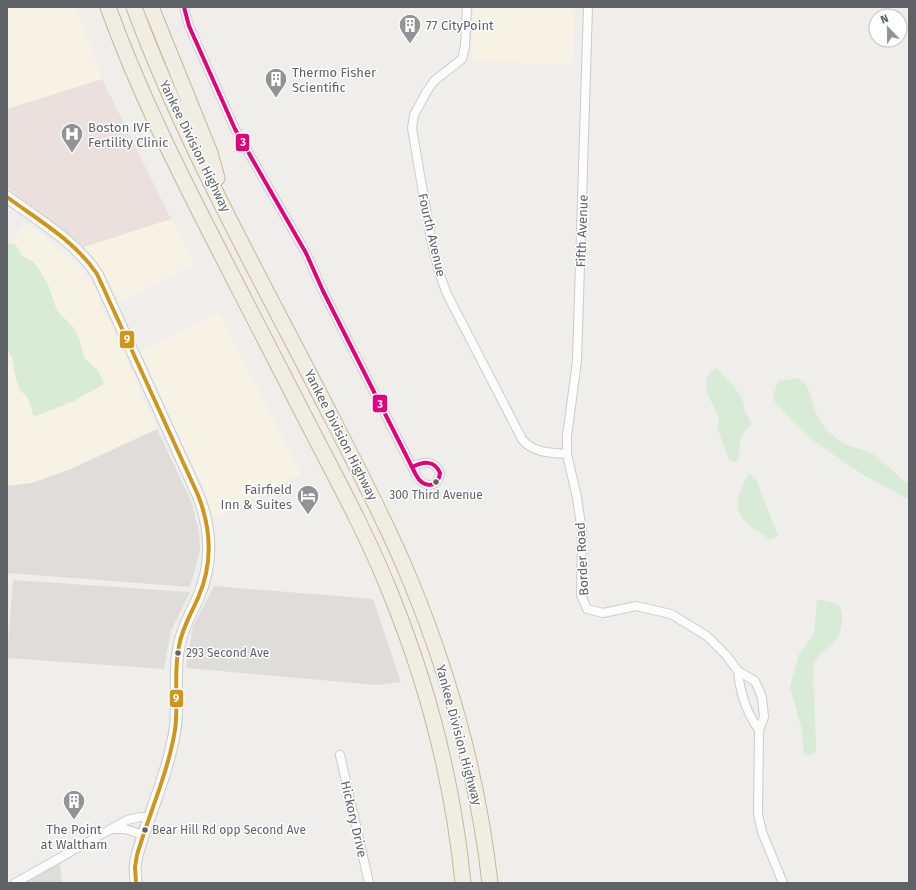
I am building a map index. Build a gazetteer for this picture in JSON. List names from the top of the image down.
{
  "streets": {
    "highway": ["Yankee Division Highway"],
    "street": [
      "Fifth Avenue",
      "Fourth Avenue",
      "Border Road",
      "Hickory Drive"
    ]
  },
  "crossings": [
    ["Fifth Avenue", "Fourth Avenue"],
    ["Fifth Avenue", "Border Road"],
    ["Fourth Avenue", "Border Road"]
  ],
  "places": {
    "building": ["77 CityPoint", "Thermo Fisher Scientific", "The Point at Waltham"],
    "hospital": ["Boston IVF Fertility Clinic"],
    "other": ["300 Third Avenue", "293 Second Ave", "Bear Hill Rd opp Second Ave"],
    "hotel": ["Fairfield Inn & Suites"]
  },
  "lines": ["transit line 3", "transit line 9"],
  "north": "top"
}
